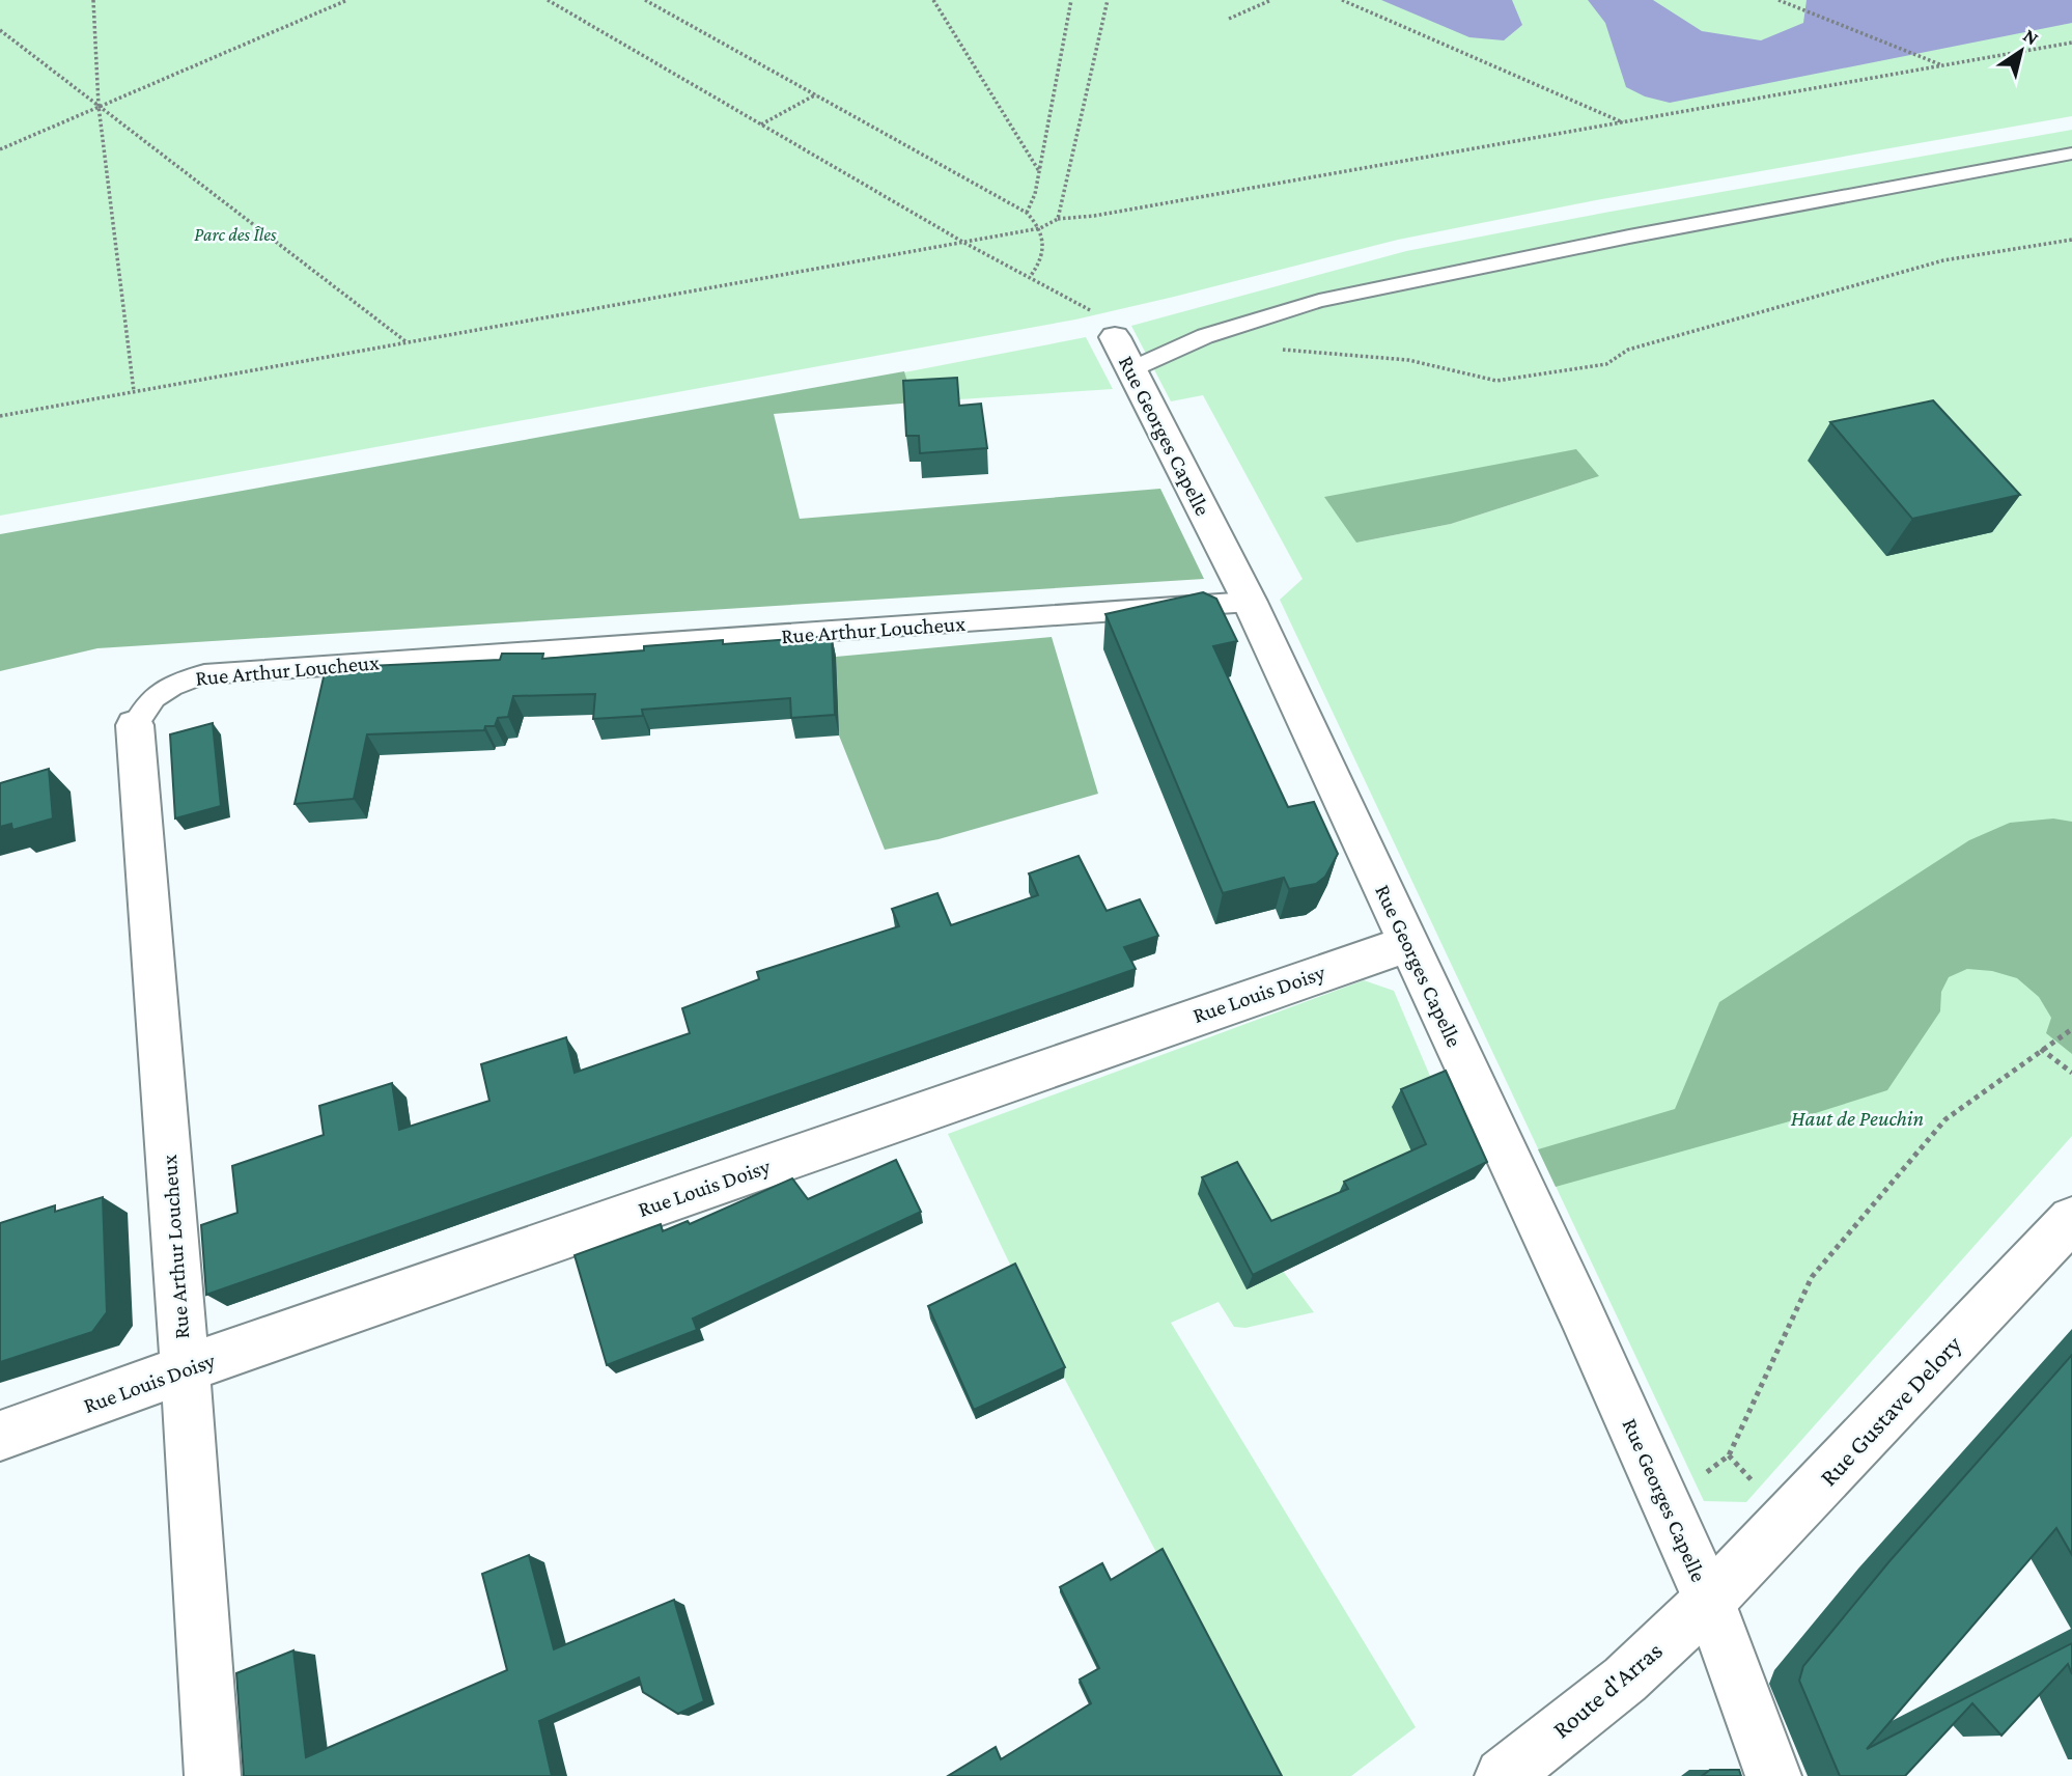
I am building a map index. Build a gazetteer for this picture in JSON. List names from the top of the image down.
{
  "streets": {
    "street": [
      "Rue Georges Capelle",
      "Rue Arthur Loucheux",
      "Rue Louis Doisy",
      "Rue Gustave Delory",
      "Route d'Arras"
    ]
  },
  "crossings": [
    ["Rue Georges Capelle", "Rue Arthur Loucheux"],
    ["Rue Georges Capelle", "Rue Louis Doisy"],
    ["Rue Georges Capelle", "Rue Gustave Delory"],
    ["Rue Georges Capelle", "Route d'Arras"],
    ["Rue Arthur Loucheux", "Rue Louis Doisy"],
    ["Rue Gustave Delory", "Route d'Arras"]
  ],
  "parks": ["Parc des Îles", "Haut de Peuchin"],
  "north": "top right"
}
